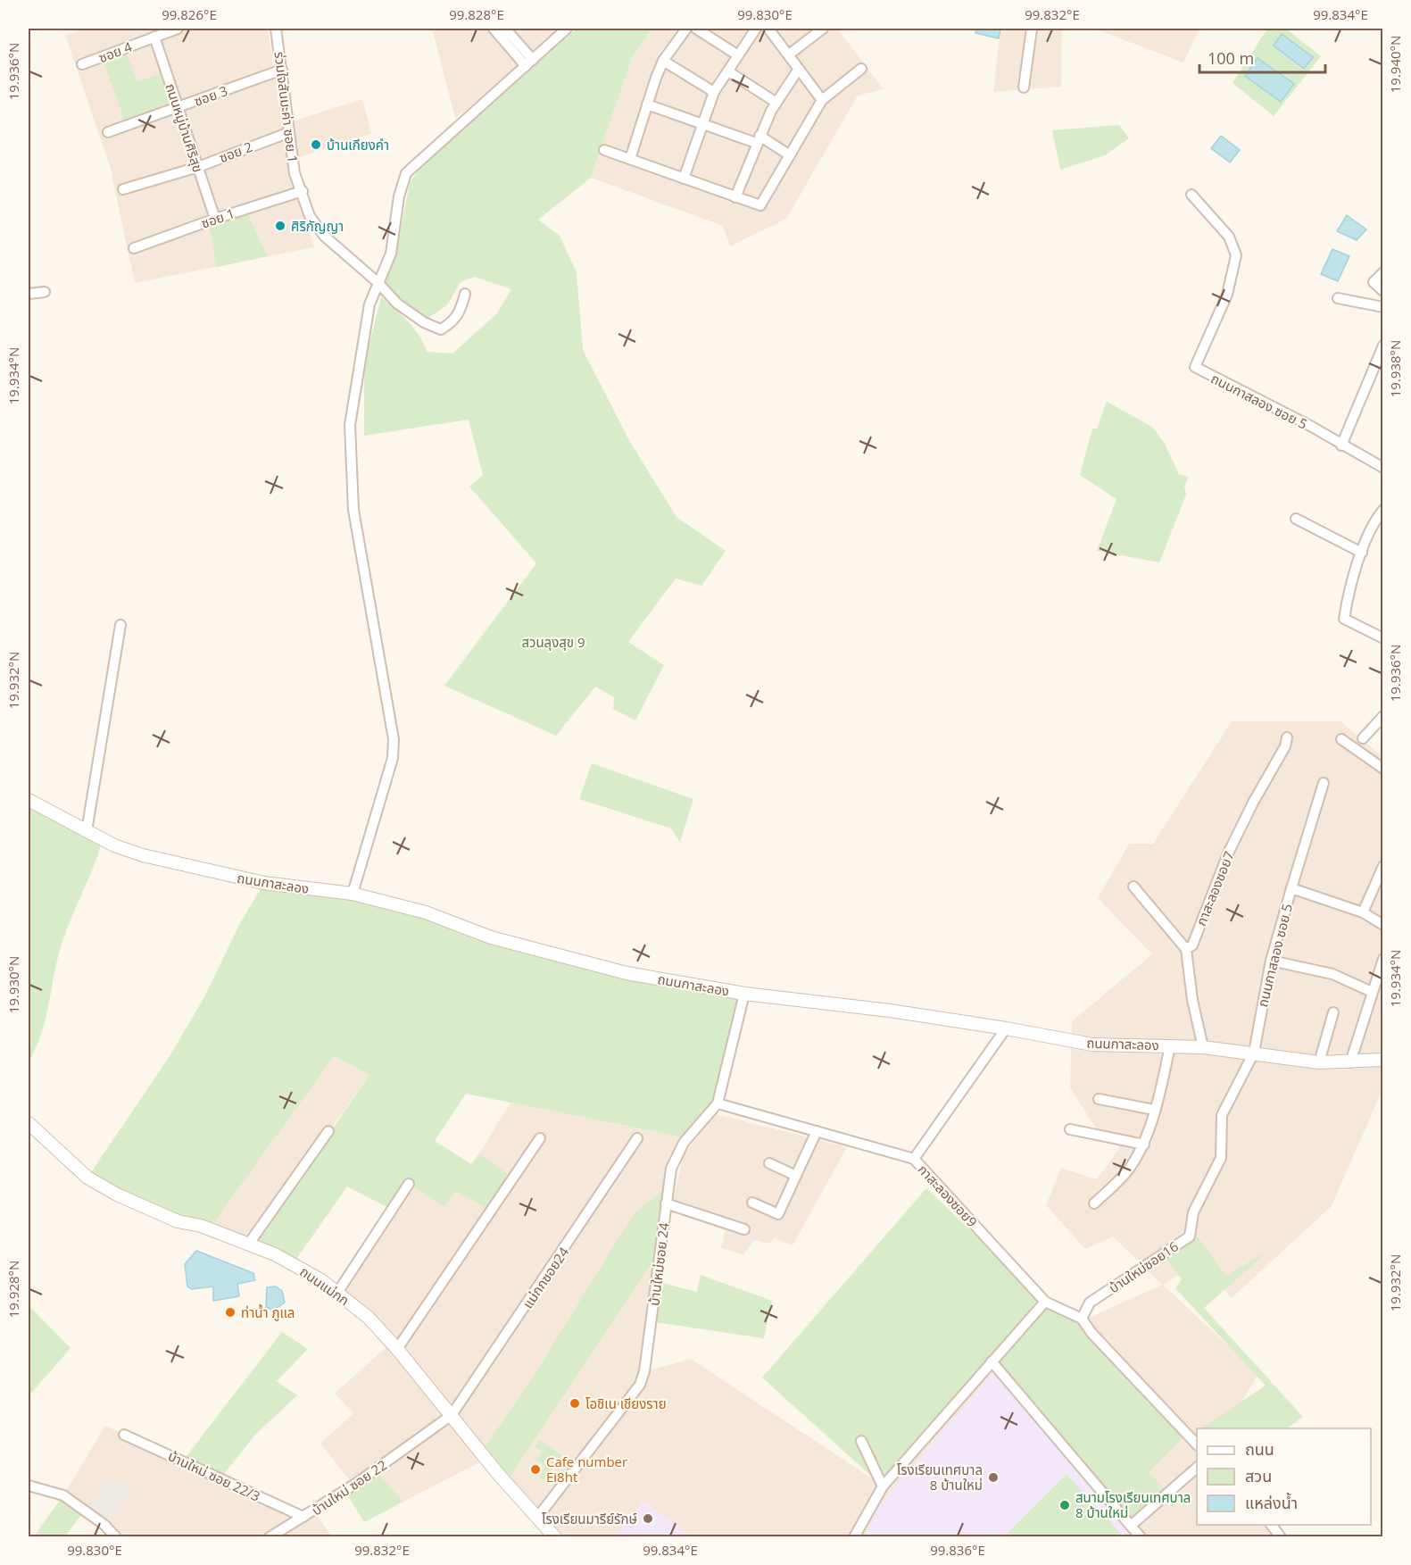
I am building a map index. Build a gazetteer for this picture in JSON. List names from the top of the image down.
{
  "streets": {
    "street": [
      "ซอย 4",
      "ซอย 3",
      "ร่วมใจสันมะค่า ซอย 1",
      "ถนนหมู่บ้านศิริสุข",
      "ซอย 2",
      "ซอย 1",
      "ถนนกาสลอง ซอย 5",
      "ถนนกาสะลอง",
      "กาสะลองซอย7",
      "กาสะลองซอย9",
      "บ้านใหม่ซอย 24",
      "บ้านใหม่ซอย16",
      "แม่กกซอย24",
      "ถนนแม่กก",
      "บ้านใหม่ ซอย 22/3",
      "บ้านใหม่ ซอย 22"
    ]
  },
  "crossings": [
    ["ซอย 4", "ถนนหมู่บ้านศิริสุข"],
    ["ซอย 3", "ร่วมใจสันมะค่า ซอย 1"],
    ["ซอย 3", "ถนนหมู่บ้านศิริสุข"],
    ["ร่วมใจสันมะค่า ซอย 1", "ซอย 2"],
    ["ร่วมใจสันมะค่า ซอย 1", "ซอย 1"],
    ["ถนนหมู่บ้านศิริสุข", "ซอย 2"],
    ["ถนนหมู่บ้านศิริสุข", "ซอย 1"],
    ["ถนนกาสลอง ซอย 5", "ถนนกาสะลอง"],
    ["ถนนกาสลอง ซอย 5", "บ้านใหม่ซอย16"],
    ["ถนนกาสะลอง", "กาสะลองซอย9"],
    ["ถนนกาสะลอง", "บ้านใหม่ซอย 24"],
    ["ถนนกาสะลอง", "บ้านใหม่ซอย16"],
    ["บ้านใหม่ซอย 24", "ถนนแม่กก"],
    ["แม่กกซอย24", "ถนนแม่กก"],
    ["แม่กกซอย24", "บ้านใหม่ ซอย 22"],
    ["ถนนแม่กก", "บ้านใหม่ ซอย 22"],
    ["บ้านใหม่ ซอย 22/3", "บ้านใหม่ ซอย 22"]
  ],
  "parks": ["สวนลุงสุข 9"],
  "places": [
    "บ้านเกียงคำ",
    "ศิริกัญญา",
    "ท่าน้ำ ภูแล",
    "โอชิเน เชียงราย",
    "Cafe number Ei8ht",
    "โรงเรียนเทศบาล 8 บ้านใหม่",
    "สนามโรงเรียนเทศบาล 8 บ้านใหม่",
    "โรงเรียนมารีย์รักษ์"
  ],
  "legend": ["ถนน", "สวน", "แหล่งน้ำ"],
  "scale_bar": "100 m",
  "coordinates": [
    "99.826°E",
    "99.828°E",
    "99.830°E",
    "99.832°E",
    "99.834°E",
    "19.940°N",
    "19.936°N",
    "19.938°N",
    "19.934°N",
    "19.932°N",
    "19.930°N",
    "19.928°N",
    "99.836°E"
  ]
}
